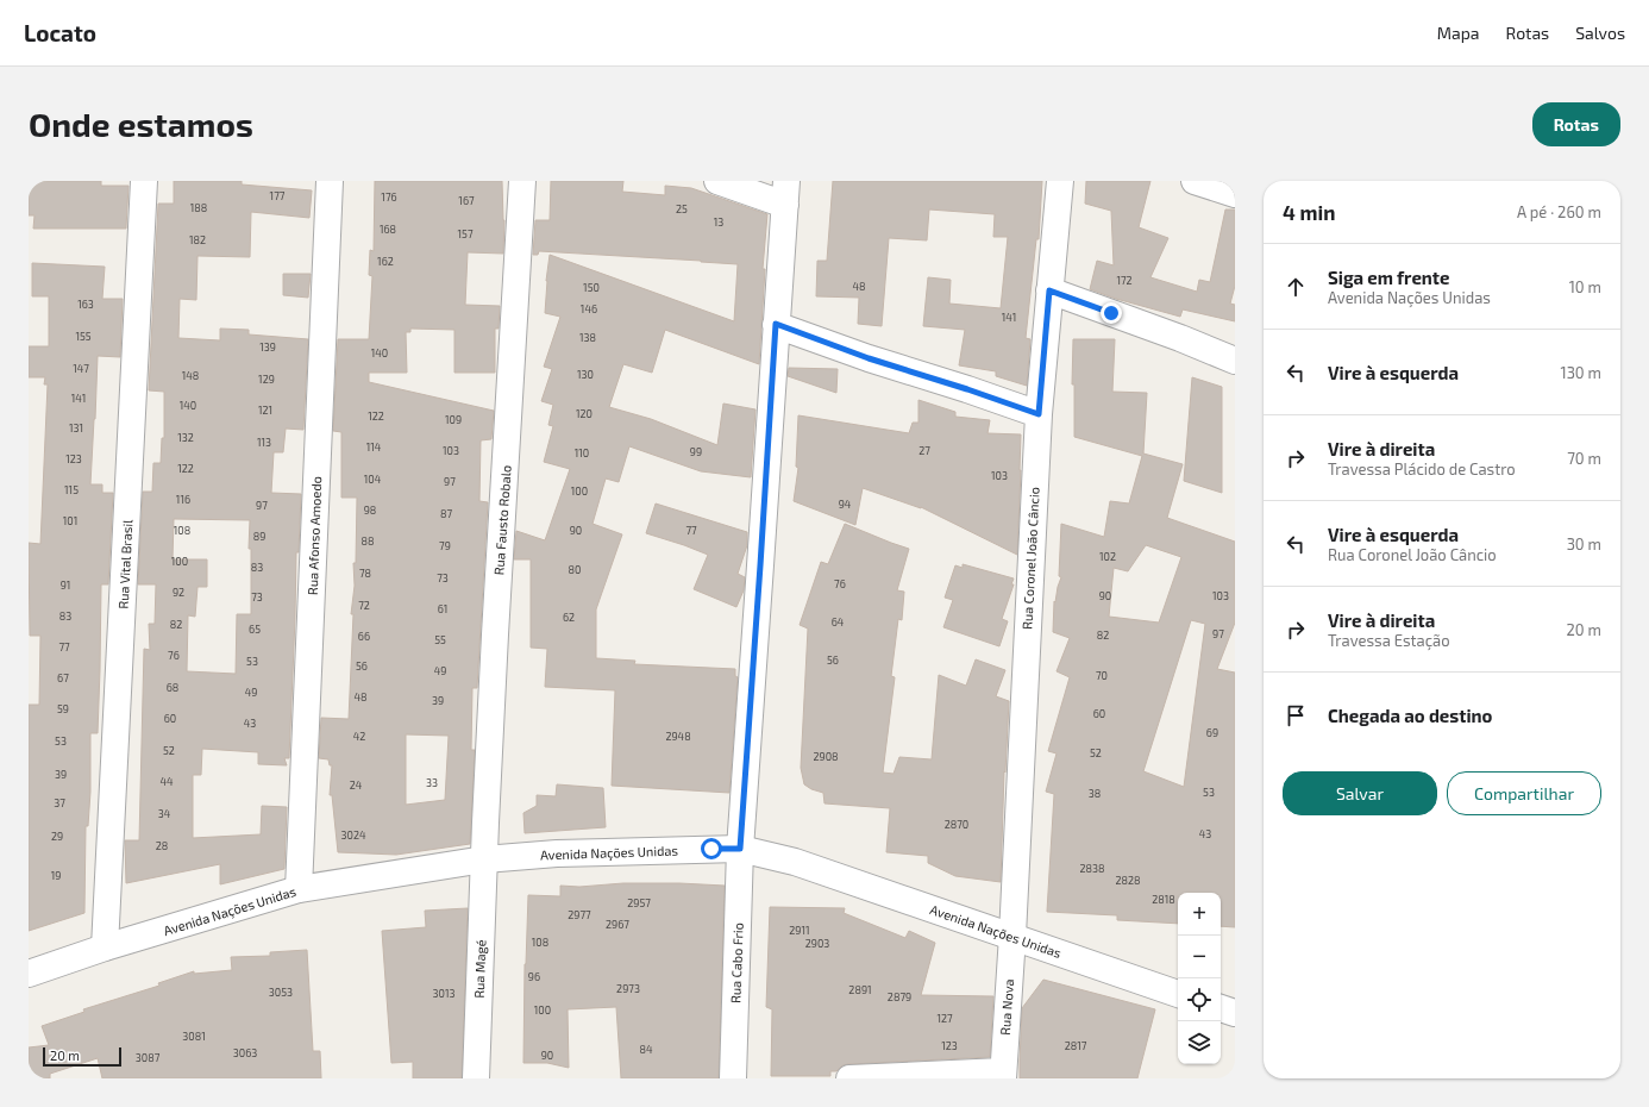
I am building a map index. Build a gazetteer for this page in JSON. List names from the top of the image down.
{
  "streets": {
    "street": [
      "Rua Fausto Robalo",
      "Rua Afonso Amoedo",
      "Rua Coronel João Câncio",
      "Rua Vital Brasil",
      "Avenida Nações Unidas",
      "Rua Cabo Frio",
      "Rua Magé",
      "Rua Nova"
    ]
  },
  "crossings": [
    ["Rua Fausto Robalo", "Avenida Nações Unidas"],
    ["Rua Fausto Robalo", "Rua Magé"],
    ["Rua Afonso Amoedo", "Avenida Nações Unidas"],
    ["Rua Coronel João Câncio", "Avenida Nações Unidas"],
    ["Rua Coronel João Câncio", "Rua Nova"],
    ["Rua Vital Brasil", "Avenida Nações Unidas"],
    ["Avenida Nações Unidas", "Rua Cabo Frio"],
    ["Avenida Nações Unidas", "Rua Magé"],
    ["Avenida Nações Unidas", "Rua Nova"]
  ],
  "house_numbers": [
    "177",
    "176",
    "167",
    "188",
    "25",
    "13",
    "168",
    "157",
    "182",
    "162",
    "172",
    "48",
    "150",
    "163",
    "146",
    "141",
    "155",
    "138",
    "139",
    "140",
    "147",
    "130",
    "148",
    "129",
    "141",
    "140",
    "121",
    "120",
    "122",
    "109",
    "131",
    "132",
    "113",
    "114",
    "103",
    "27",
    "99",
    "110",
    "123",
    "122",
    "103",
    "104",
    "97",
    "115",
    "100",
    "116",
    "94",
    "97",
    "98",
    "87",
    "101",
    "108",
    "90",
    "77",
    "89",
    "88",
    "79",
    "102",
    "100",
    "83",
    "80",
    "78",
    "73",
    "76",
    "91",
    "92",
    "90",
    "103",
    "73",
    "72",
    "61",
    "83",
    "62",
    "64",
    "82",
    "65",
    "97",
    "82",
    "66",
    "55",
    "77",
    "76",
    "56",
    "53",
    "56",
    "49",
    "70",
    "67",
    "68",
    "49",
    "48",
    "39",
    "59",
    "60",
    "60",
    "43",
    "69",
    "42",
    "2948",
    "53",
    "52",
    "52",
    "2908",
    "39",
    "44",
    "33",
    "24",
    "53",
    "38",
    "37",
    "34",
    "2870",
    "43",
    "3024",
    "29",
    "28",
    "2838",
    "19",
    "2828",
    "2818",
    "2957",
    "2977",
    "2967",
    "2911",
    "108",
    "2903",
    "96",
    "2973",
    "2891",
    "3053",
    "3013",
    "2879",
    "100",
    "127",
    "3081",
    "123",
    "2817",
    "84",
    "3063",
    "90",
    "3087"
  ],
  "scale_bar": "20 m",
  "page": {
    "header": "Locato",
    "nav": ["Mapa", "Rotas", "Salvos"],
    "buttons": [
      "Rotas",
      ["Salvar", "Compartilhar"]
    ],
    "title": "Onde estamos",
    "heading": ["4 min", "A pé · 260 m"],
    "list": [
      ["Siga em frente", "Avenida Nações Unidas", "10 m"],
      ["Vire à esquerda", "130 m"],
      ["Vire à direita", "Travessa Plácido de Castro", "70 m"],
      ["Vire à esquerda", "Rua Coronel João Câncio", "30 m"],
      ["Vire à direita", "Travessa Estação", "20 m"],
      "Chegada ao destino"
    ],
    "map_buttons": ["+", "−"],
    "scale": "20 m"
  }
}
